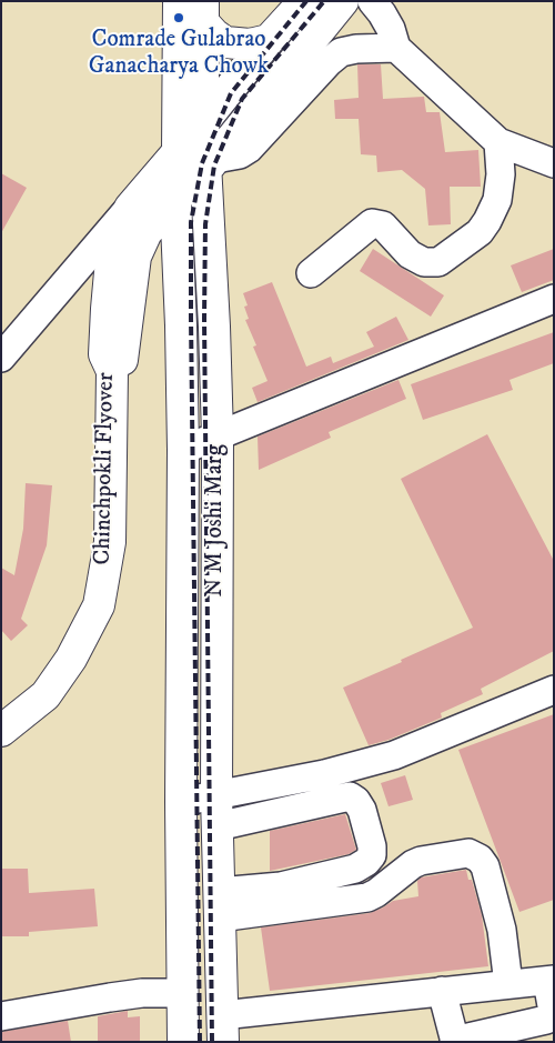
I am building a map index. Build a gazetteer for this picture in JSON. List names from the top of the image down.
{
  "streets": {
    "main road": ["Chinchpokli Flyover", "N M Joshi Marg"]
  },
  "places": ["Comrade Gulabrao Ganacharya Chowk"]
}
